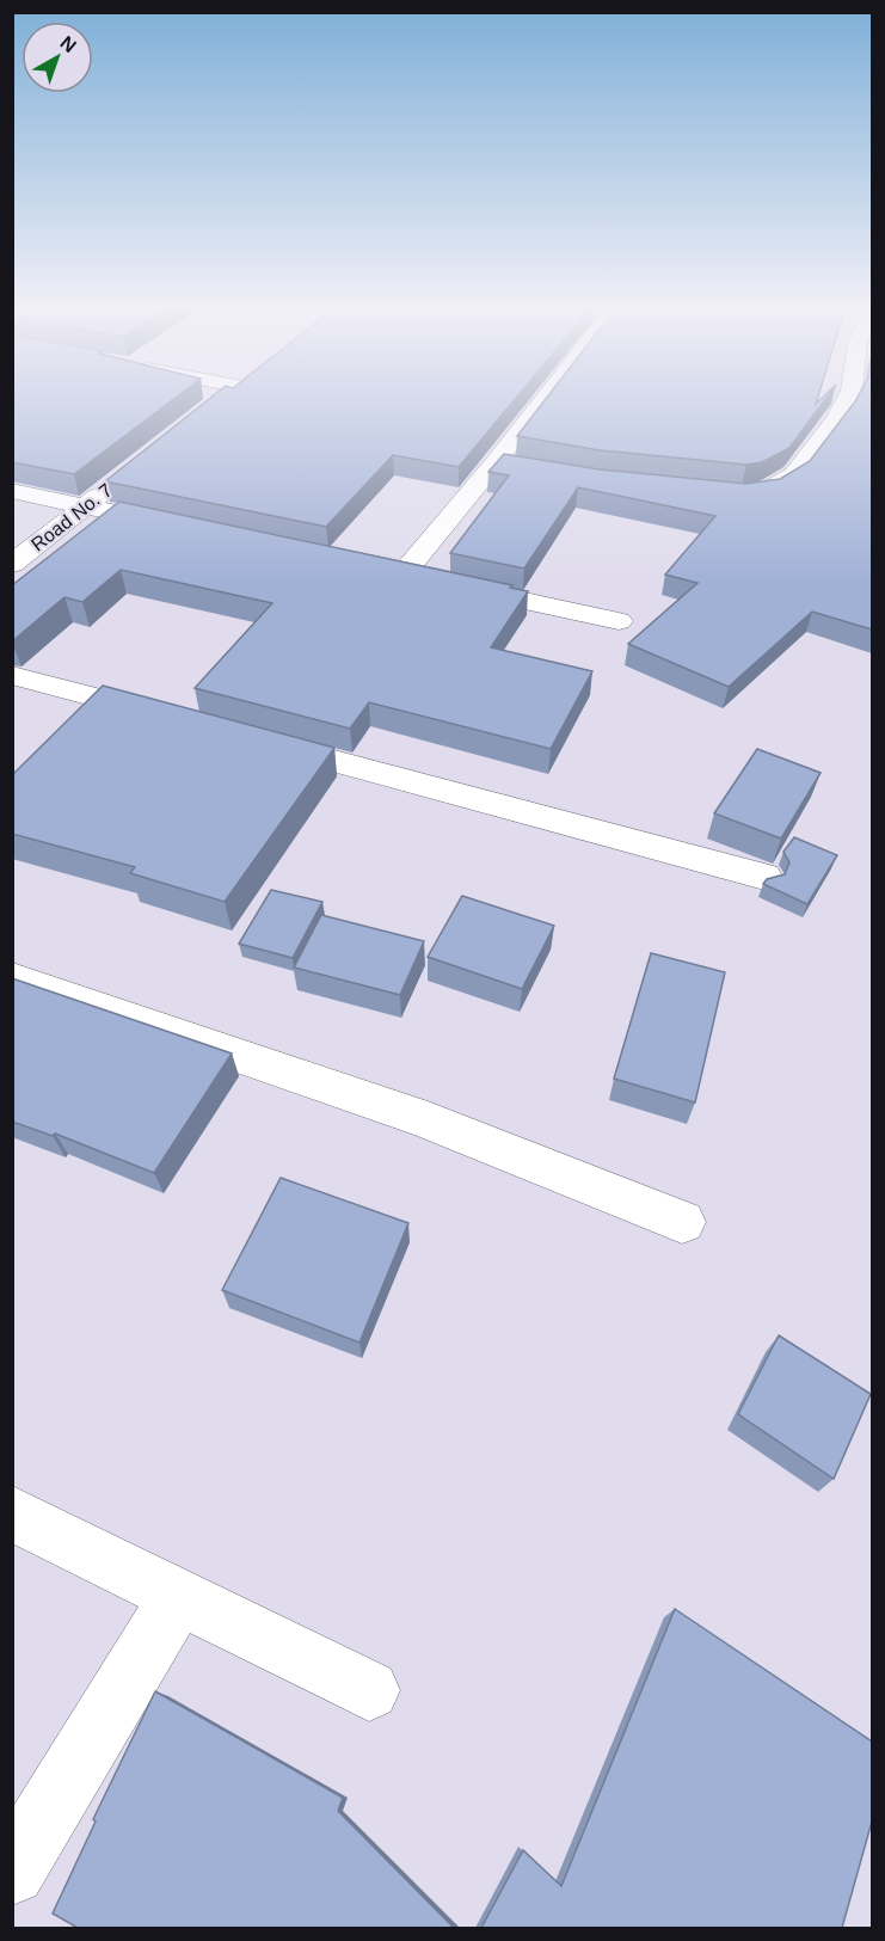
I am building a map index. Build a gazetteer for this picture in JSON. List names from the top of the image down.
{
  "streets": {
    "street": ["Road No. 7"]
  },
  "north": "top right"
}
